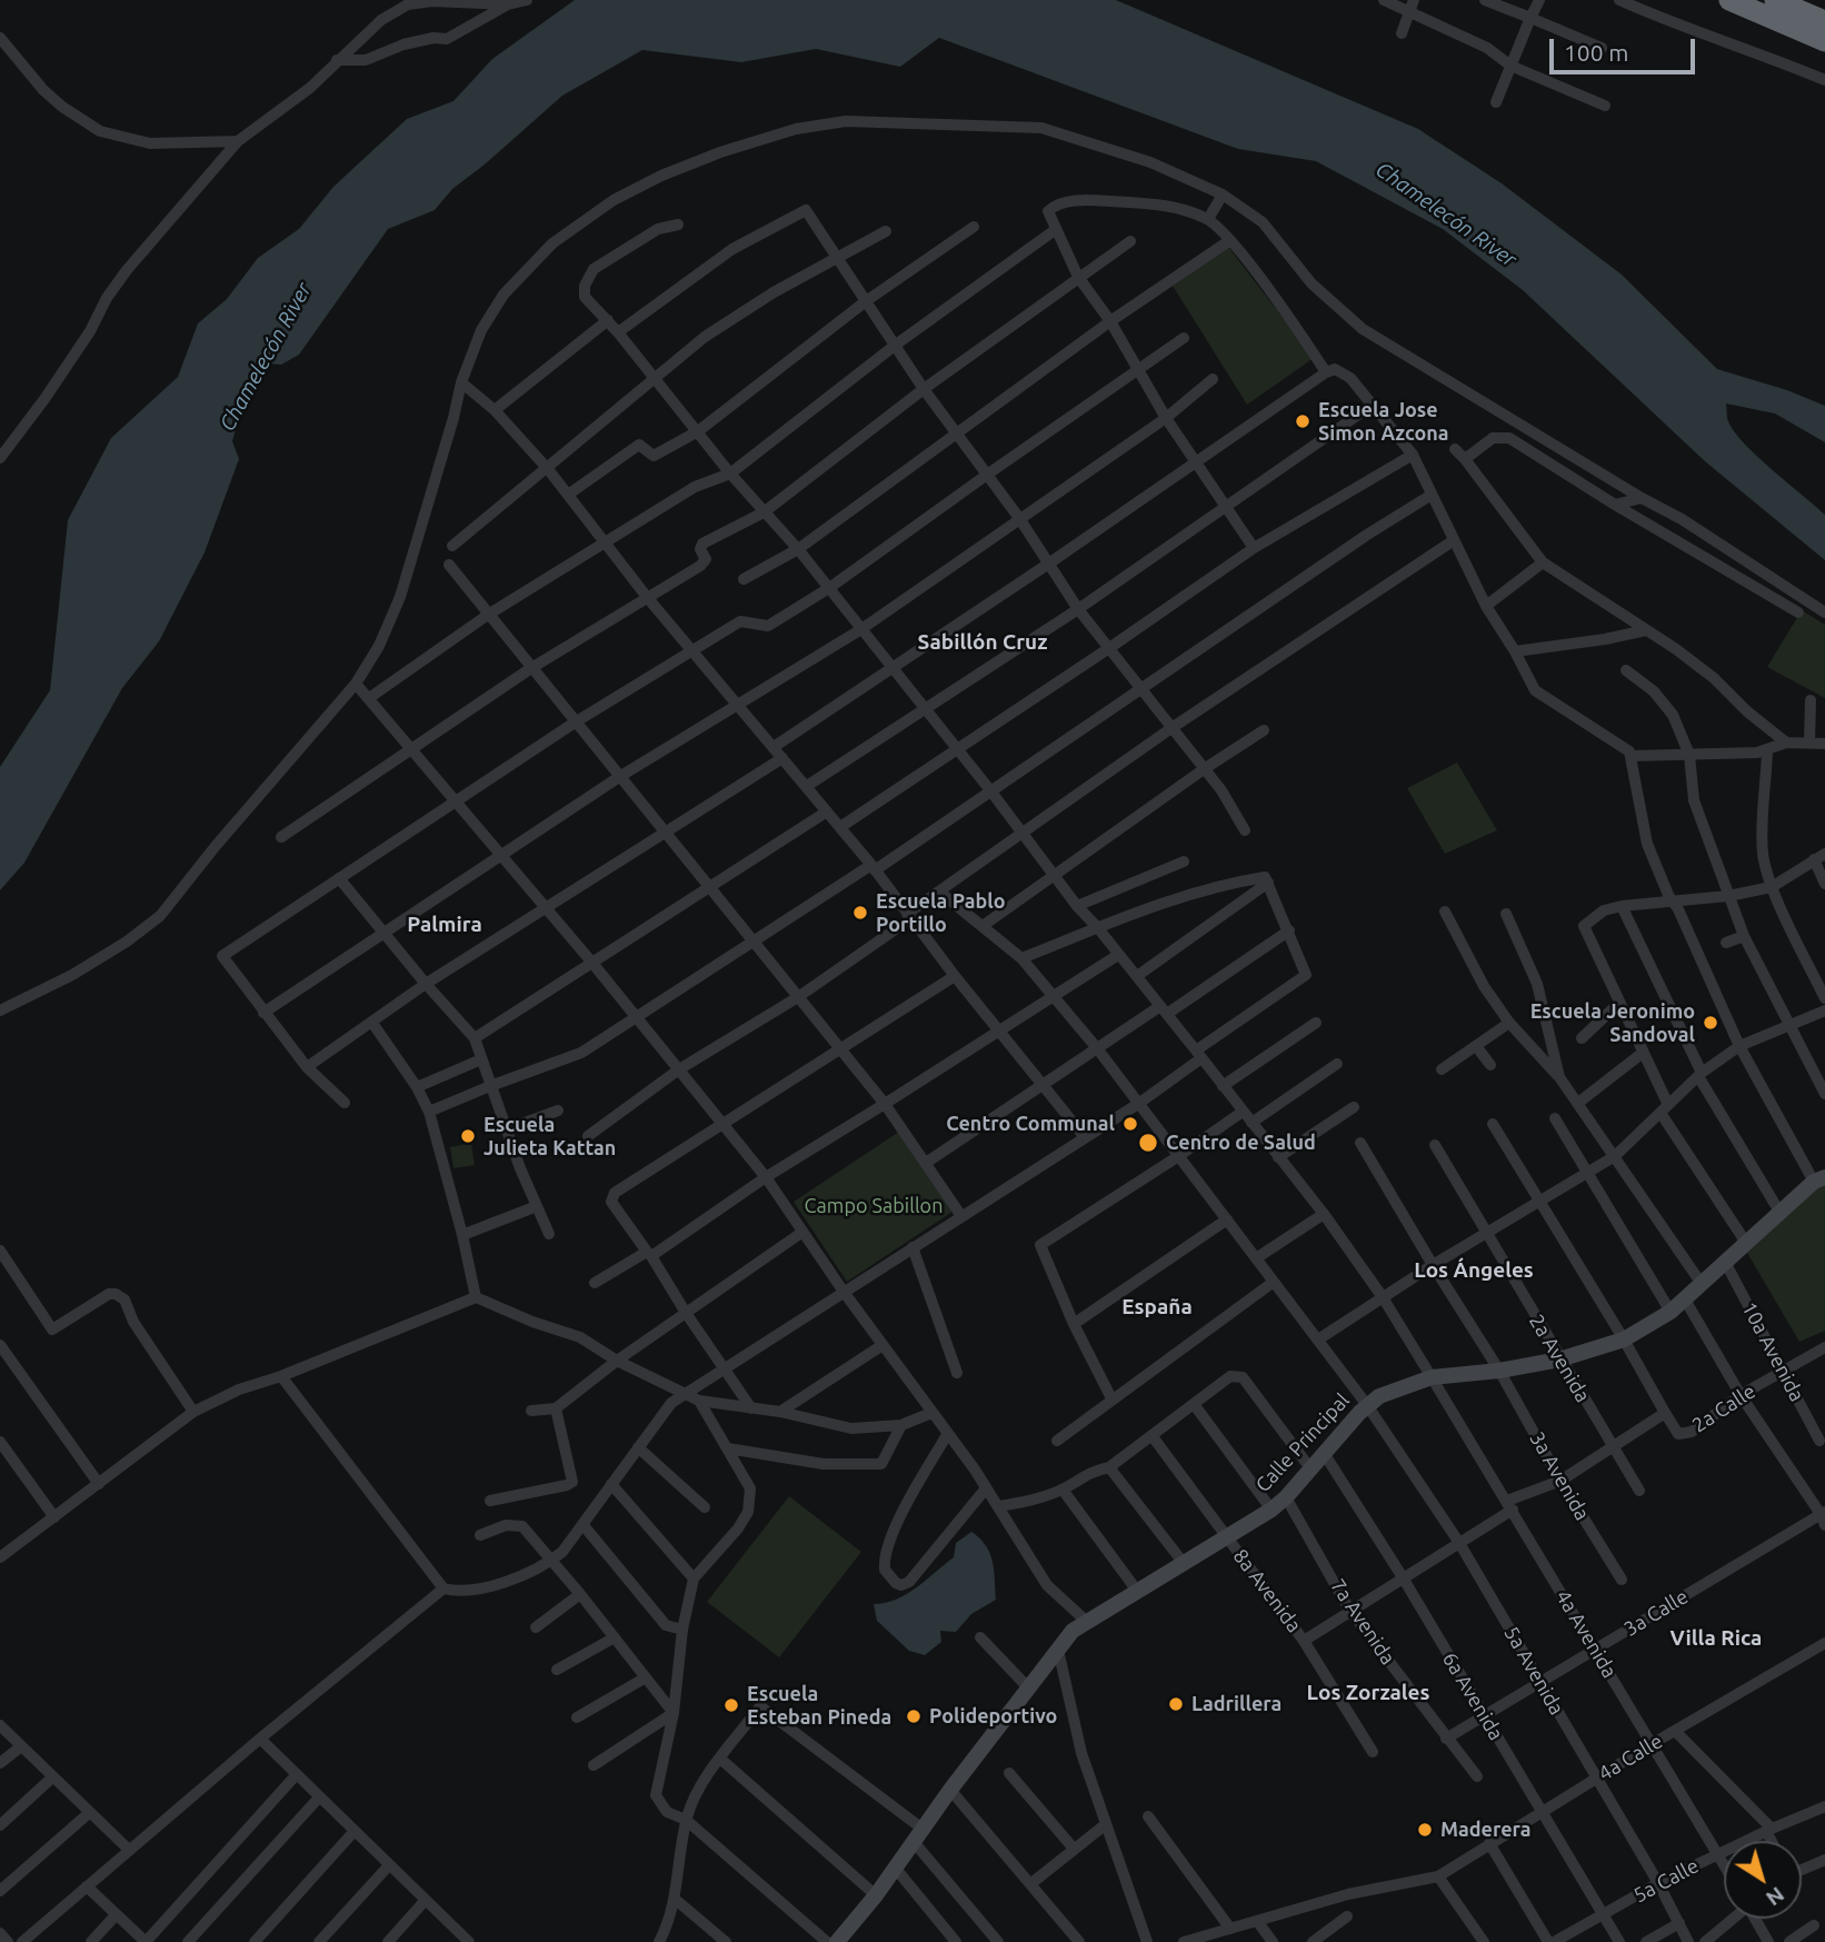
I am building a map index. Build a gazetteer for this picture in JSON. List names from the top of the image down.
{
  "streets": {
    "street": [
      "10a Avenida",
      "2a Avenida",
      "2a Calle",
      "Calle Principal",
      "3a Avenida",
      "8a Avenida",
      "3a Calle",
      "7a Avenida",
      "4a Avenida",
      "5a Avenida",
      "6a Avenida",
      "4a Calle",
      "5a Calle"
    ]
  },
  "crossings": [
    ["10a Avenida", "2a Calle"],
    ["10a Avenida", "Calle Principal"],
    ["2a Avenida", "2a Calle"],
    ["2a Avenida", "Calle Principal"],
    ["2a Calle", "3a Avenida"],
    ["2a Calle", "8a Avenida"],
    ["2a Calle", "7a Avenida"],
    ["2a Calle", "4a Avenida"],
    ["2a Calle", "5a Avenida"],
    ["2a Calle", "6a Avenida"],
    ["Calle Principal", "3a Avenida"],
    ["Calle Principal", "8a Avenida"],
    ["Calle Principal", "7a Avenida"],
    ["Calle Principal", "4a Avenida"],
    ["Calle Principal", "5a Avenida"],
    ["Calle Principal", "6a Avenida"],
    ["3a Calle", "7a Avenida"],
    ["3a Calle", "4a Avenida"],
    ["3a Calle", "5a Avenida"],
    ["3a Calle", "6a Avenida"],
    ["4a Avenida", "4a Calle"],
    ["4a Avenida", "5a Calle"],
    ["5a Avenida", "4a Calle"],
    ["5a Avenida", "5a Calle"],
    ["6a Avenida", "4a Calle"],
    ["6a Avenida", "5a Calle"]
  ],
  "districts": [
    "Sabillón Cruz",
    "Palmira",
    "Los Ángeles",
    "España",
    "Villa Rica",
    "Los Zorzales"
  ],
  "water": ["Chamelecón River"],
  "parks": ["Campo Sabillon"],
  "places": [
    "Escuela Jose Simon Azcona",
    "Escuela Pablo Portillo",
    "Escuela Jeronimo Sandoval",
    "Centro Communal",
    "Escuela Julieta Kattan",
    "Centro de Salud",
    "Ladrillera",
    "Escuela Esteban Pineda",
    "Polideportivo",
    "Maderera"
  ],
  "scale_bar": "100 m",
  "north": "bottom right"
}
